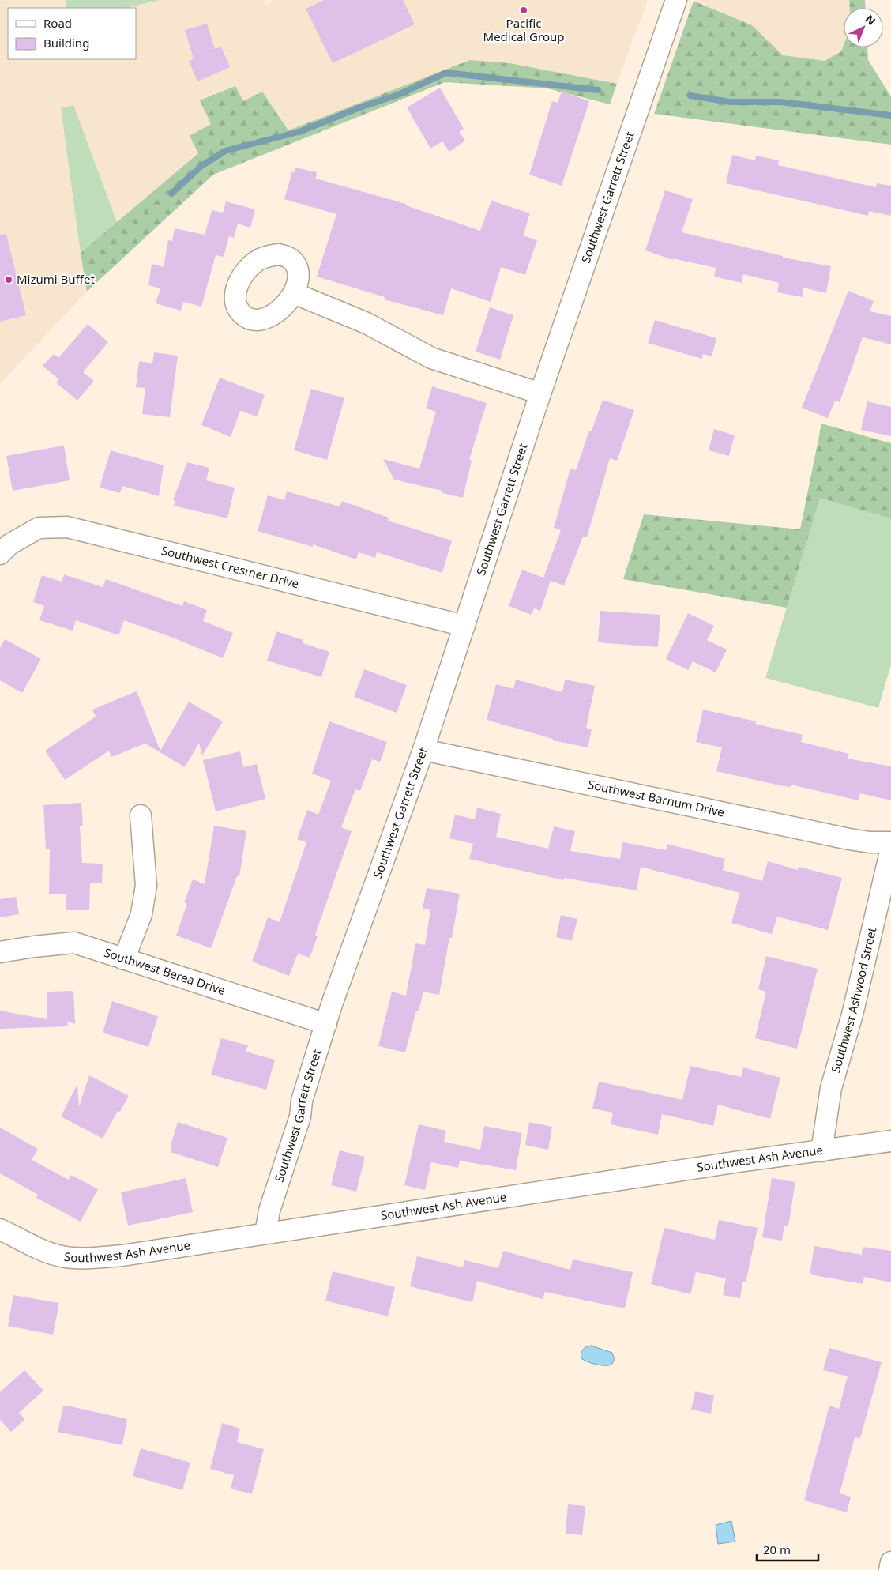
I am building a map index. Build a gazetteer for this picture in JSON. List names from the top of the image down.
{
  "streets": {
    "street": [
      "Southwest Garrett Street",
      "Southwest Cresmer Drive",
      "Southwest Barnum Drive",
      "Southwest Berea Drive",
      "Southwest Ashwood Street",
      "Southwest Ash Avenue"
    ]
  },
  "crossings": [
    ["Southwest Garrett Street", "Southwest Cresmer Drive"],
    ["Southwest Garrett Street", "Southwest Barnum Drive"],
    ["Southwest Garrett Street", "Southwest Berea Drive"],
    ["Southwest Garrett Street", "Southwest Ash Avenue"],
    ["Southwest Ashwood Street", "Southwest Ash Avenue"]
  ],
  "places": ["Pacific Medical Group", "Mizumi Buffet"],
  "legend": ["Road", "Building"],
  "scale_bar": "20 m",
  "north": "top right"
}
